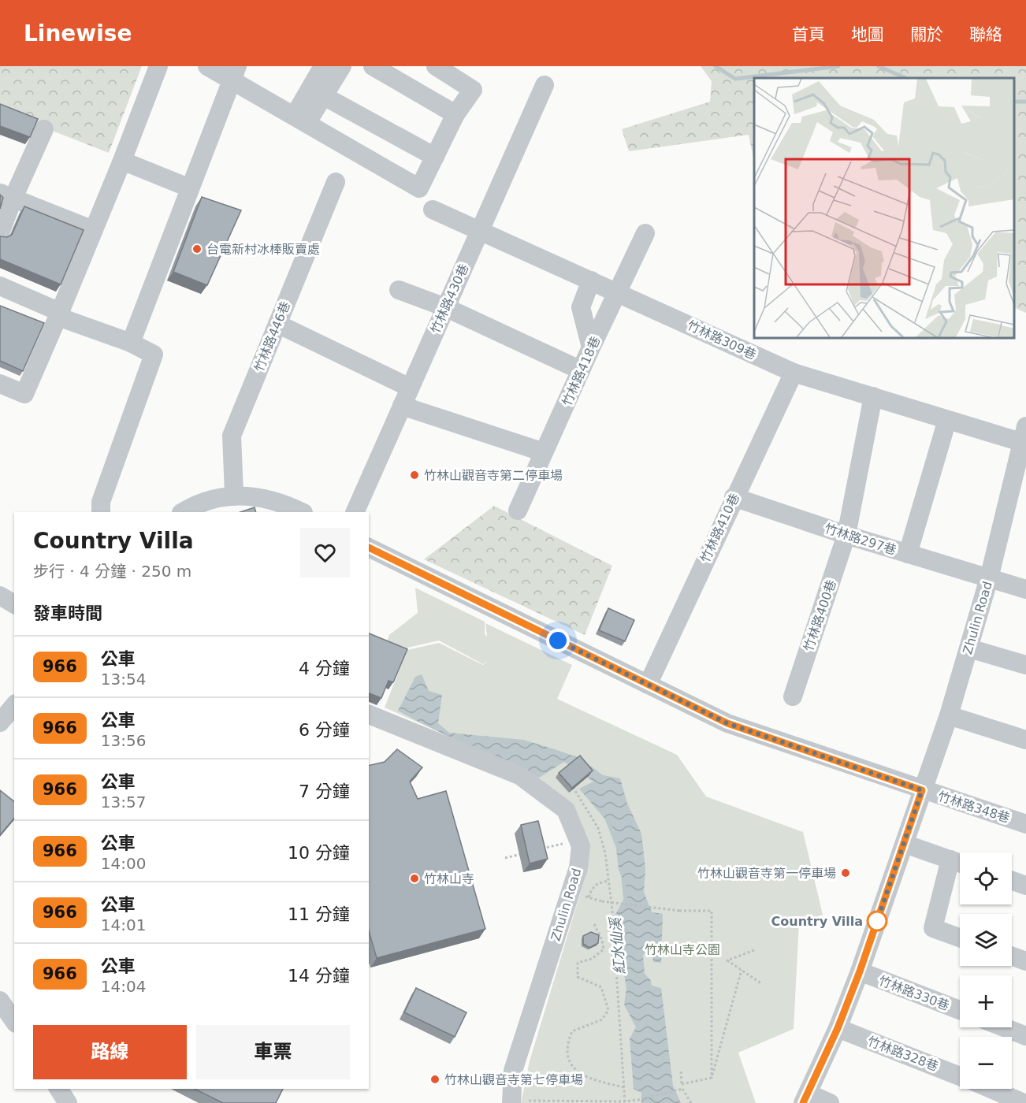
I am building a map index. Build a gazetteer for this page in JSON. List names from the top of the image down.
{
  "streets": {
    "street": [
      "竹林路430巷",
      "竹林路446巷",
      "竹林路309巷",
      "竹林路418巷",
      "竹林路410巷",
      "竹林路297巷",
      "竹林路400巷",
      "Zhulin Road",
      "竹林路348巷",
      "竹林路330巷",
      "竹林路328巷"
    ]
  },
  "crossings": [
    ["竹林路430巷", "竹林路309巷"],
    ["竹林路309巷", "竹林路418巷"],
    ["竹林路309巷", "竹林路410巷"],
    ["竹林路309巷", "竹林路400巷"],
    ["竹林路309巷", "Zhulin Road"],
    ["竹林路410巷", "竹林路297巷"],
    ["竹林路297巷", "竹林路400巷"],
    ["竹林路297巷", "Zhulin Road"],
    ["Zhulin Road", "竹林路348巷"],
    ["Zhulin Road", "竹林路330巷"],
    ["Zhulin Road", "竹林路328巷"]
  ],
  "water": ["紅水仙溪"],
  "parks": ["竹林山寺公園"],
  "places": [
    "台電新村冰棒販賣處",
    "竹林山觀音寺第二停車場",
    "竹林山觀音寺第一停車場",
    "竹林山寺",
    "Country Villa",
    "竹林山觀音寺第七停車場"
  ],
  "lines": ["bus line 966"],
  "page": {
    "header": "Linewise",
    "nav": [
      "首頁",
      "地圖",
      "關於",
      "聯絡"
    ],
    "heading": [
      ["Country Villa", "步行 · 4 分鐘 · 250 m"],
      "發車時間"
    ],
    "list": [
      {
        "mark": "966",
        "name": "公車",
        "note": "13:54",
        "value": "4 分鐘"
      },
      {
        "mark": "966",
        "name": "公車",
        "note": "13:56",
        "value": "6 分鐘"
      },
      {
        "mark": "966",
        "name": "公車",
        "note": "13:57",
        "value": "7 分鐘"
      },
      {
        "mark": "966",
        "name": "公車",
        "note": "14:00",
        "value": "10 分鐘"
      },
      {
        "mark": "966",
        "name": "公車",
        "note": "14:01",
        "value": "11 分鐘"
      },
      {
        "mark": "966",
        "name": "公車",
        "note": "14:04",
        "value": "14 分鐘"
      }
    ],
    "map_buttons": ["+", "−"],
    "buttons": ["路線", "車票"]
  }
}
